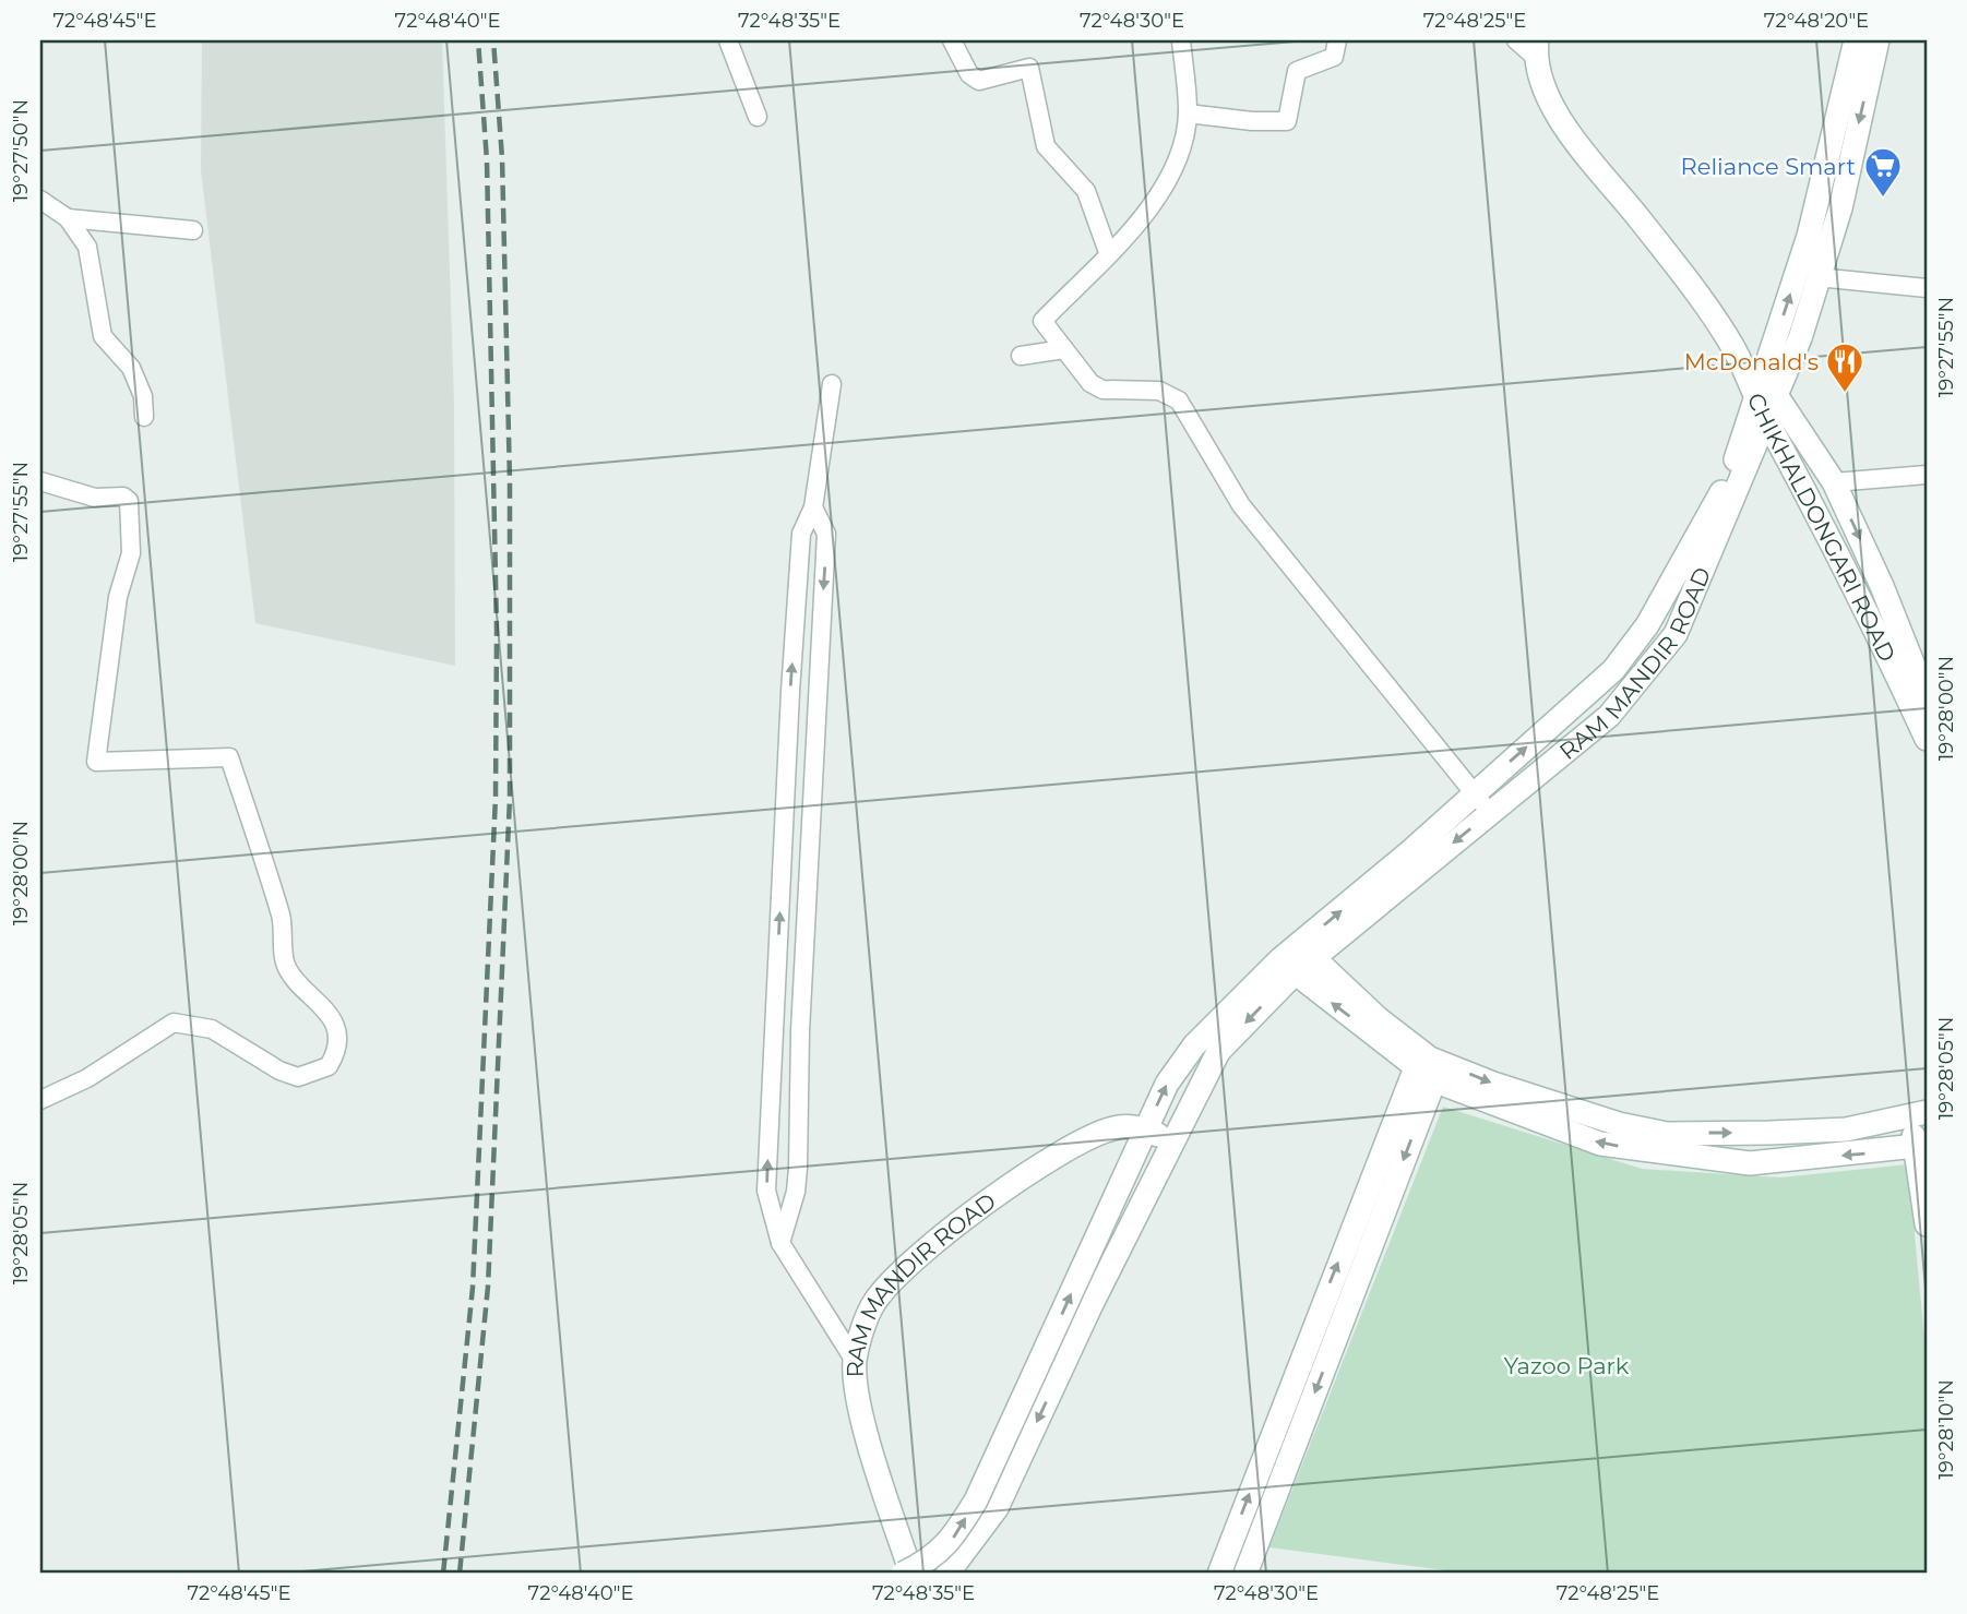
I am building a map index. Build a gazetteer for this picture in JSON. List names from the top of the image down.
{
  "streets": {
    "street": ["CHIKHALDONGARI ROAD", "RAM MANDIR ROAD"]
  },
  "crossings": [
    ["CHIKHALDONGARI ROAD", "RAM MANDIR ROAD"]
  ],
  "parks": ["Yazoo Park"],
  "places": {
    "supermarket": ["Reliance Smart"],
    "restaurant": ["McDonald's"]
  },
  "coordinates": [
    "72°48'45\"E",
    "72°48'40\"E",
    "72°48'35\"E",
    "72°48'30\"E",
    "72°48'25\"E",
    "72°48'20\"E",
    "19°27'50\"N",
    "19°27'55\"N",
    "19°28'00\"N",
    "19°28'05\"N",
    "19°28'10\"N"
  ]
}
